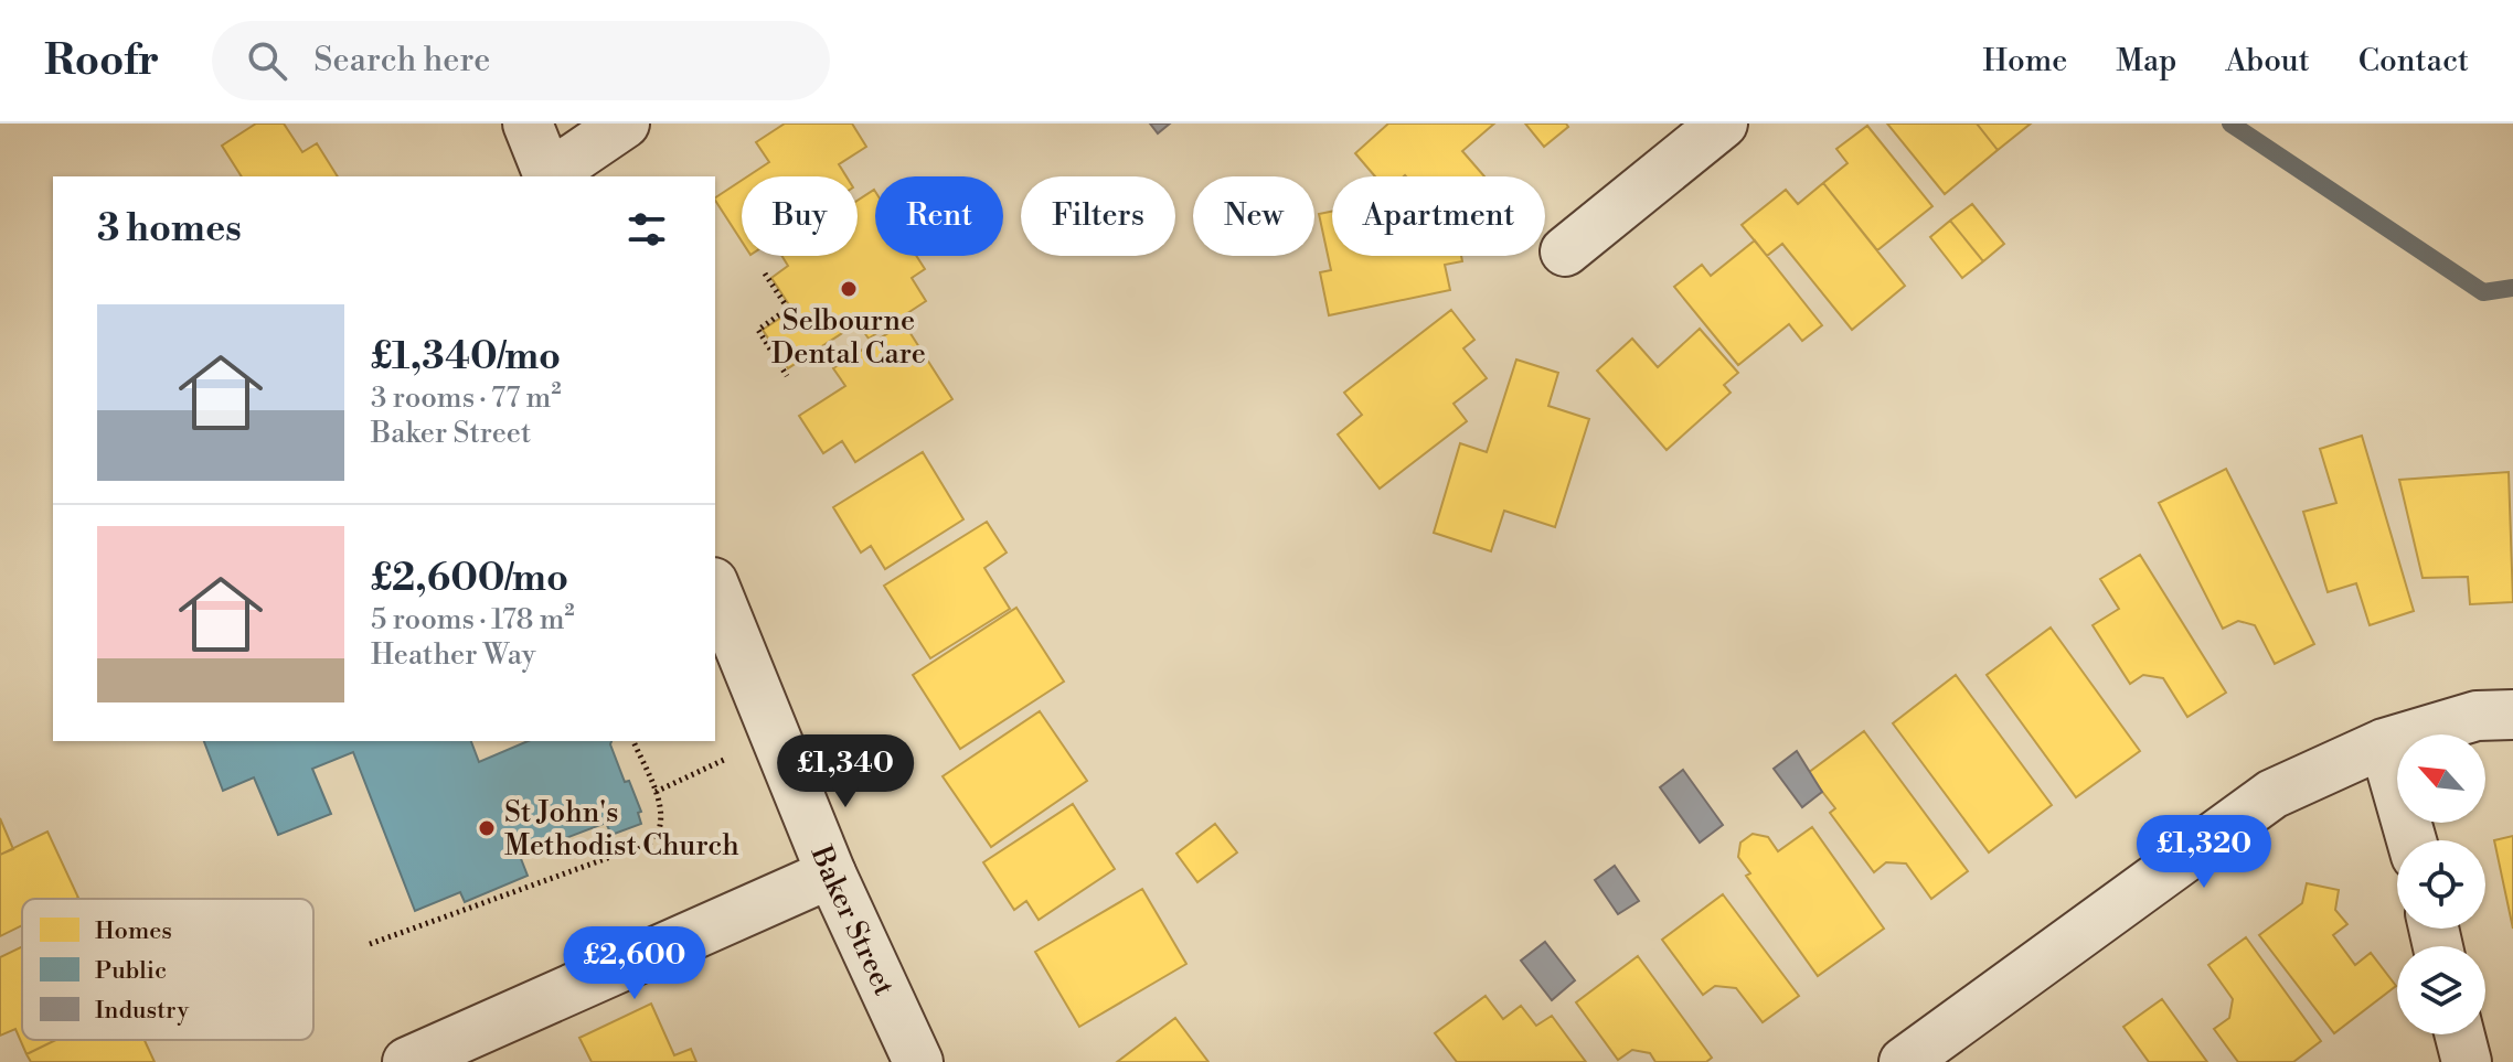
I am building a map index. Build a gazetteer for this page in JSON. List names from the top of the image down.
{
  "streets": {
    "street": ["Baker Street"]
  },
  "places": ["Selbourne Dental Care", "St John's Methodist Church"],
  "legend": ["Homes", "Public", "Industry"],
  "north": "top left",
  "page": {
    "header": "Roofr",
    "search": "Search here",
    "nav": [
      "Home",
      "Map",
      "About",
      "Contact"
    ],
    "chip": [
      "Buy",
      "Rent",
      "Filters",
      "New",
      "Apartment"
    ],
    "heading": "3 homes",
    "list": [
      {
        "name": "£1,340/mo",
        "note": "3 rooms · 77 m² · Baker Street"
      },
      {
        "name": "£2,600/mo",
        "note": "5 rooms · 178 m² · Heather Way"
      }
    ],
    "price": ["£1,340", "£1,320", "£2,600"]
  }
}
